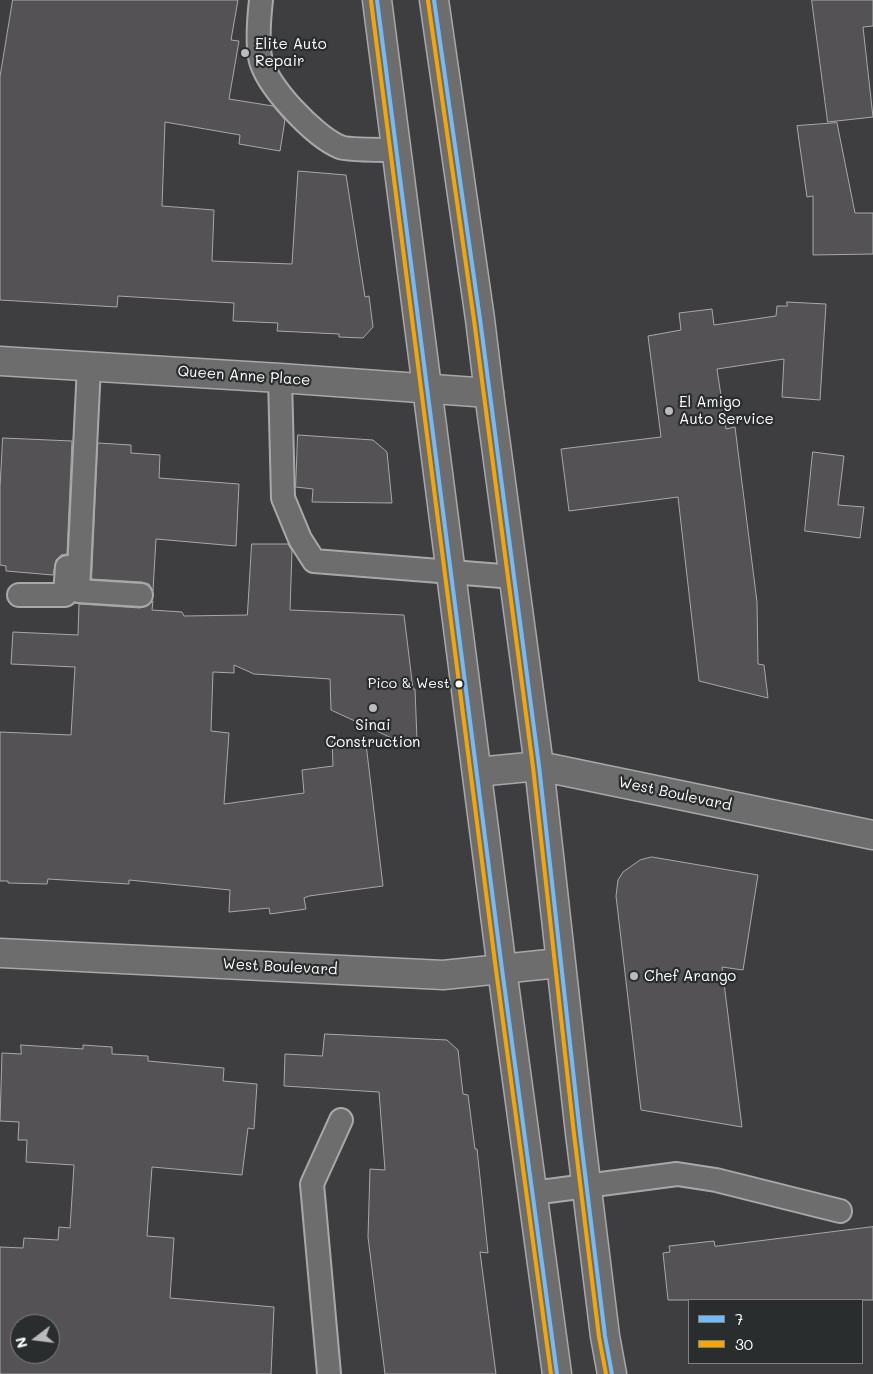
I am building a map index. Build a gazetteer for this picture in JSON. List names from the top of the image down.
{
  "streets": {
    "main road": ["Queen Anne Place", "West Boulevard"]
  },
  "places": [
    "Elite Auto Repair",
    "El Amigo Auto Service",
    "Pico & West",
    "Sinai Construction",
    "Chef Arango"
  ],
  "lines": ["transit line 7", "transit line 30"],
  "legend": ["7", "30"],
  "north": "left"
}
